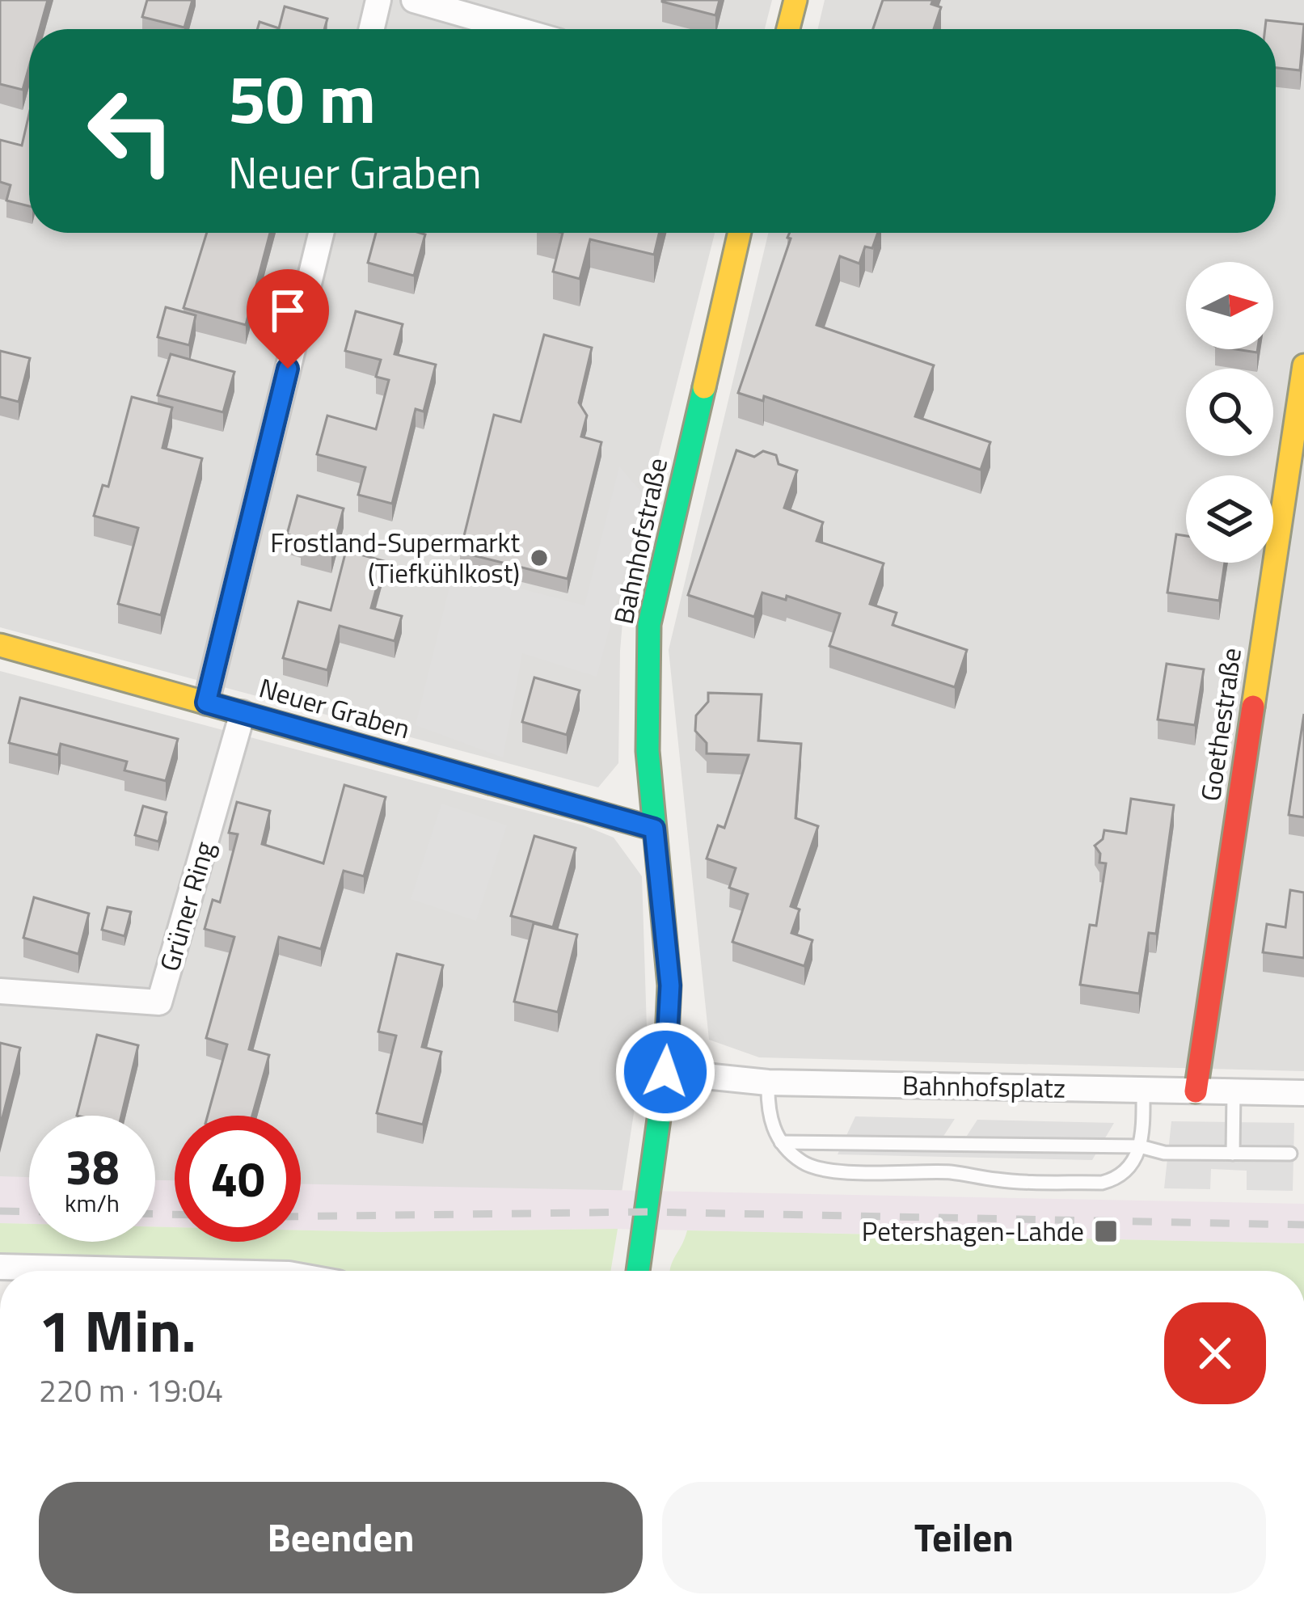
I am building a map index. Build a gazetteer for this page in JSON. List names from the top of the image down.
{
  "streets": {
    "street": [
      "Bahnhofstraße",
      "Neuer Graben",
      "Goethestraße",
      "Grüner Ring",
      "Bahnhofsplatz"
    ]
  },
  "crossings": [
    ["Bahnhofstraße", "Neuer Graben"],
    ["Bahnhofstraße", "Bahnhofsplatz"],
    ["Neuer Graben", "Grüner Ring"],
    ["Goethestraße", "Bahnhofsplatz"]
  ],
  "places": {
    "other": ["Frostland-Supermarkt (Tiefkühlkost)"],
    "transit": ["Petershagen-Lahde"]
  },
  "north": "right",
  "page": {
    "turn": ["50 m", "Neuer Graben"],
    "speed": "38 km/h",
    "limit": "40",
    "heading": ["1 Min.", "220 m · 19:04"],
    "buttons": ["Beenden", "Teilen"]
  }
}
